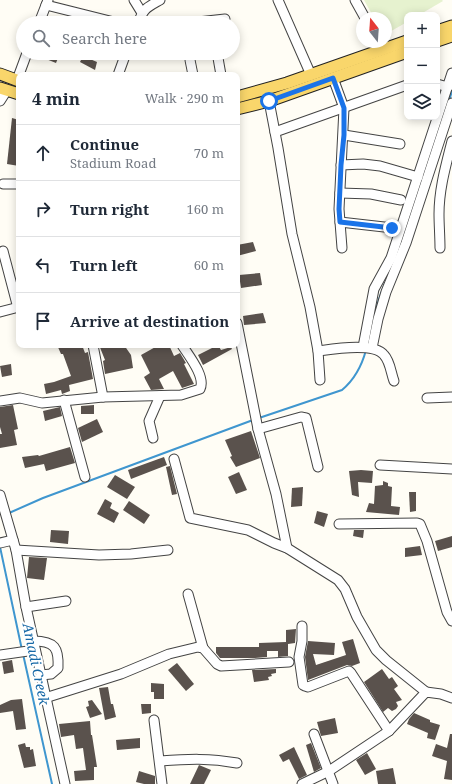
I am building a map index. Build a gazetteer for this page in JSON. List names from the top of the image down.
{
  "water": ["Amadi Creek"],
  "north": "top",
  "page": {
    "map_buttons": ["+", "−"],
    "search": "Search here",
    "heading": ["4 min", "Walk · 290 m"],
    "list": [
      ["Continue", "Stadium Road", "70 m"],
      ["Turn right", "160 m"],
      ["Turn left", "60 m"],
      "Arrive at destination"
    ]
  }
}
